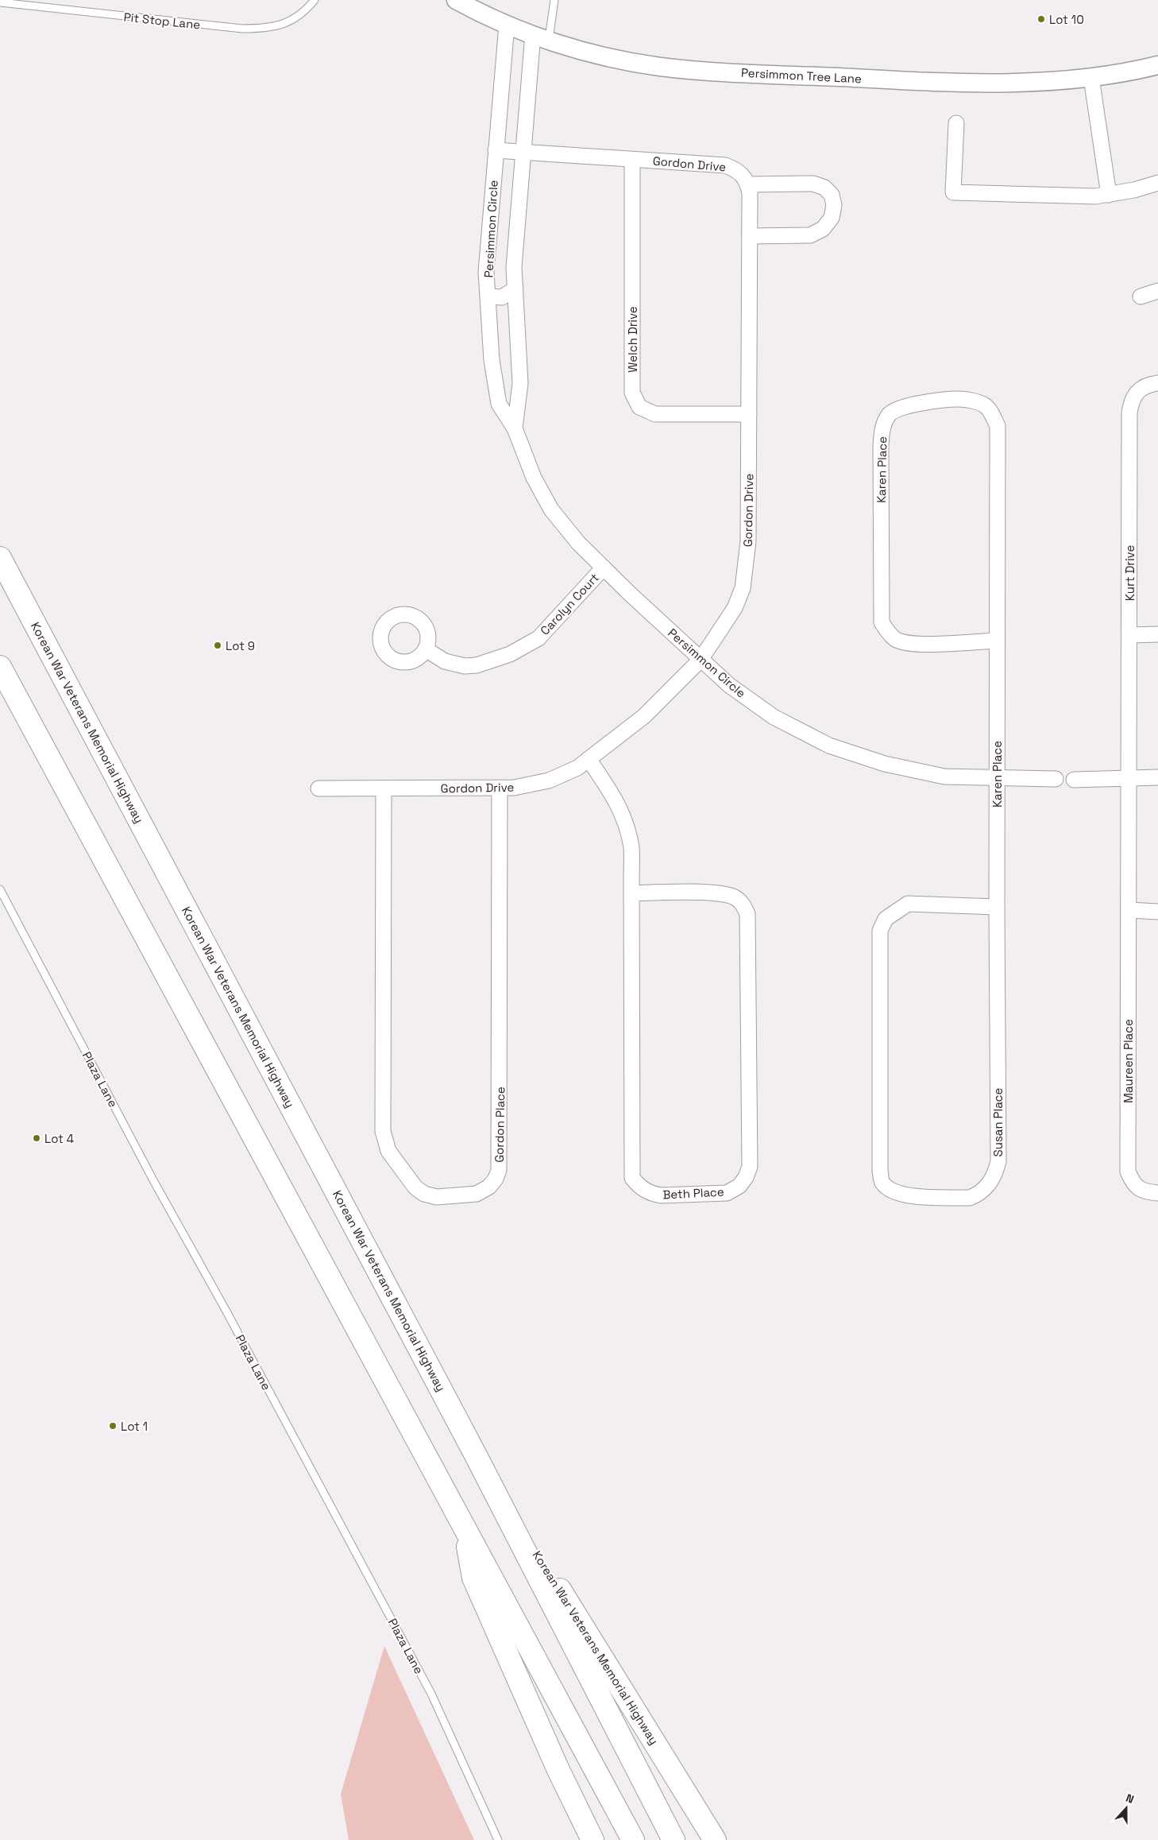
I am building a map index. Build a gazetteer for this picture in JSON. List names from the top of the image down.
{
  "streets": {
    "highway": ["Korean War Veterans Memorial Highway"],
    "street": [
      "Persimmon Tree Lane",
      "Gordon Drive",
      "Persimmon Circle",
      "Welch Drive",
      "Karen Place",
      "Kurt Drive",
      "Carolyn Court",
      "Maureen Place",
      "Susan Place",
      "Gordon Place",
      "Beth Place"
    ],
    "lane": ["Pit Stop Lane", "Plaza Lane"]
  },
  "crossings": [
    ["Persimmon Tree Lane", "Persimmon Circle"],
    ["Gordon Drive", "Persimmon Circle"],
    ["Gordon Drive", "Welch Drive"],
    ["Gordon Drive", "Gordon Place"],
    ["Gordon Drive", "Beth Place"],
    ["Persimmon Circle", "Karen Place"],
    ["Persimmon Circle", "Carolyn Court"],
    ["Karen Place", "Susan Place"],
    ["Kurt Drive", "Maureen Place"]
  ],
  "places": [
    "Lot 10",
    "Lot 9",
    "Lot 4",
    "Lot 1"
  ],
  "north": "top"
}
